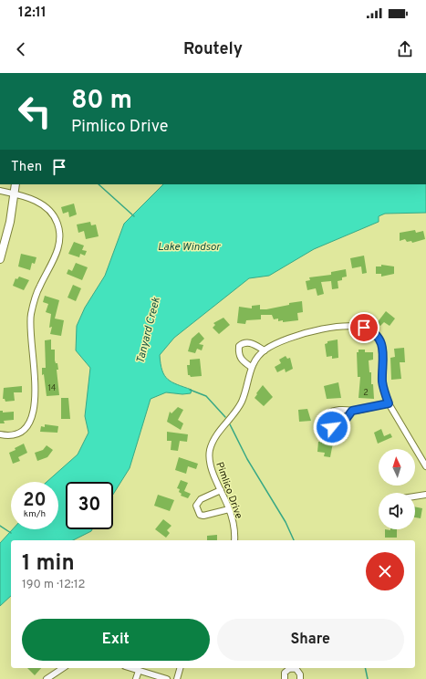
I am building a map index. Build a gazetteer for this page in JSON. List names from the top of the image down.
{
  "streets": {
    "street": ["Pimlico Drive"]
  },
  "water": ["Lake Windsor", "Tanyard Creek"],
  "house_numbers": ["14", "2"],
  "north": "top",
  "page": {
    "status": "12:11",
    "header": "Routely",
    "turn": ["80 m", "Pimlico Drive"],
    "then": "Then",
    "speed": "20 km/h",
    "limit": "30",
    "heading": ["1 min", "190 m · 12:12"],
    "buttons": ["Exit", "Share"]
  }
}
